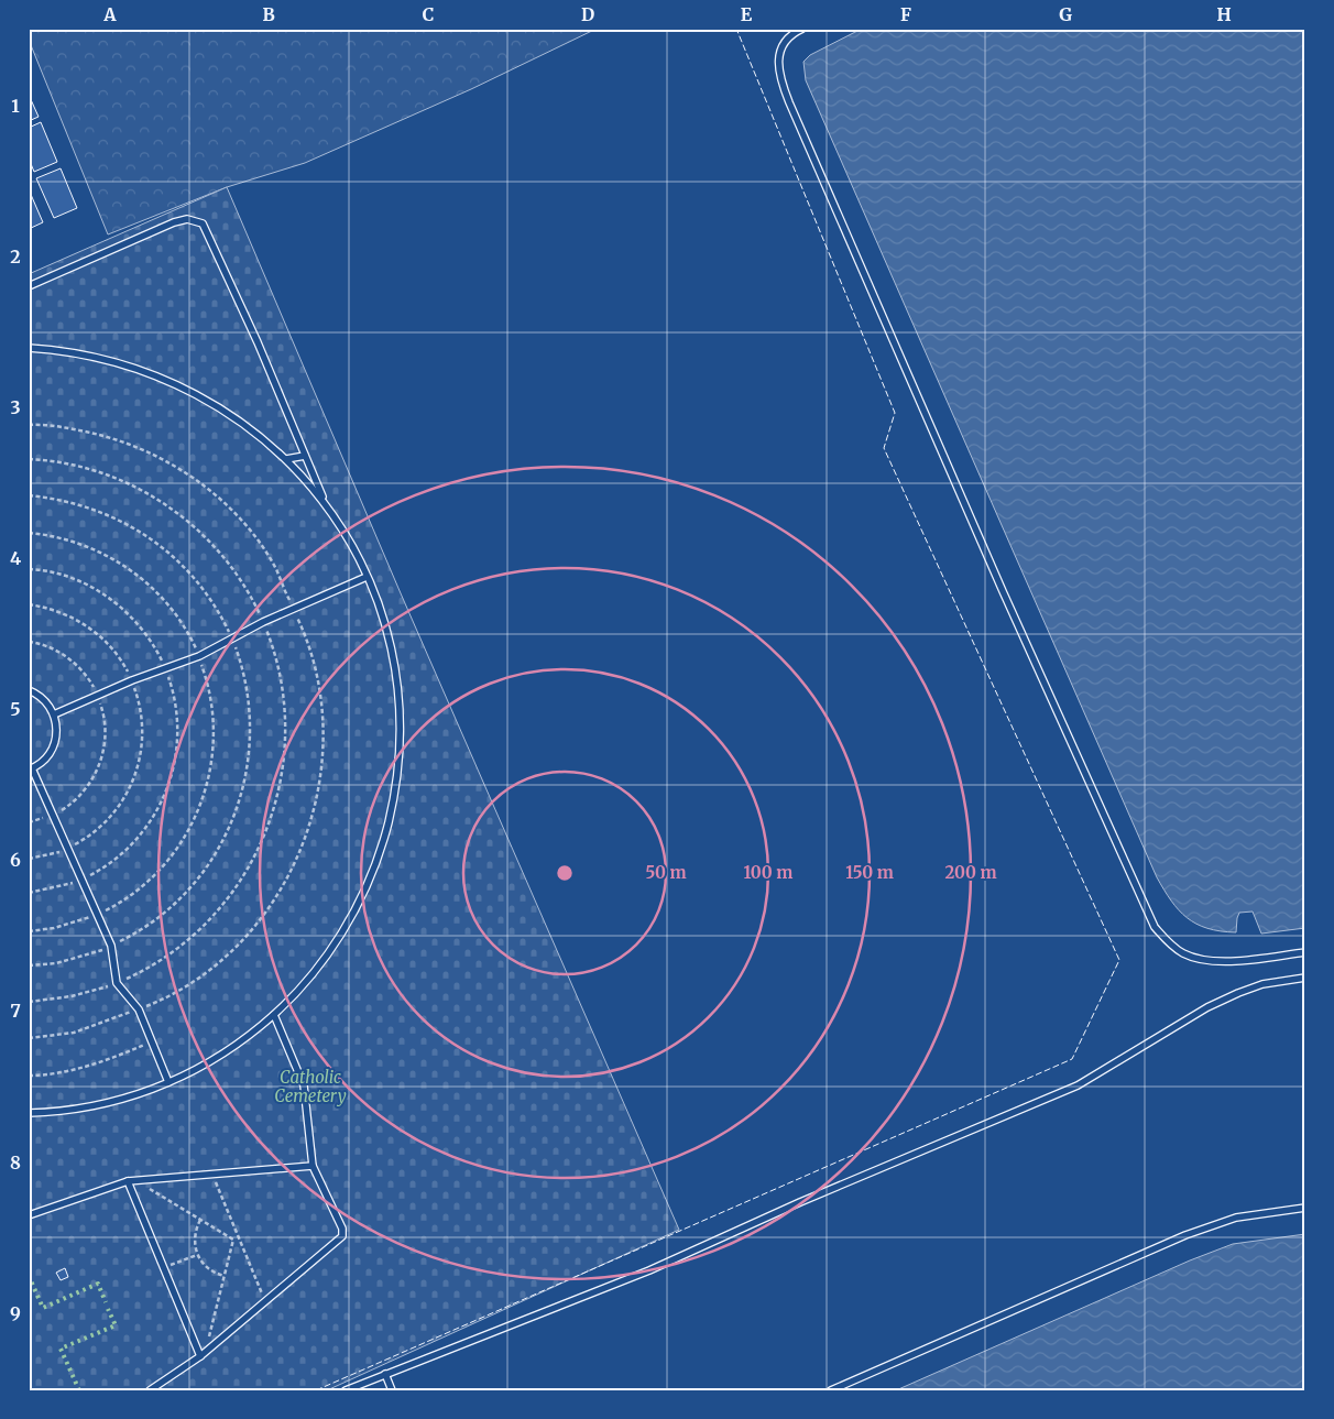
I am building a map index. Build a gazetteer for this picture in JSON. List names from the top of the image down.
{
  "parks": ["Catholic Cemetery"],
  "grid": {
    "columns": [
      "A",
      "B",
      "C",
      "D",
      "E",
      "F",
      "G",
      "H"
    ],
    "rows": [
      "1",
      "2",
      "3",
      "4",
      "5",
      "6",
      "7",
      "8",
      "9"
    ]
  },
  "rings": [
    "50 m",
    "100 m",
    "150 m",
    "200 m"
  ]
}
